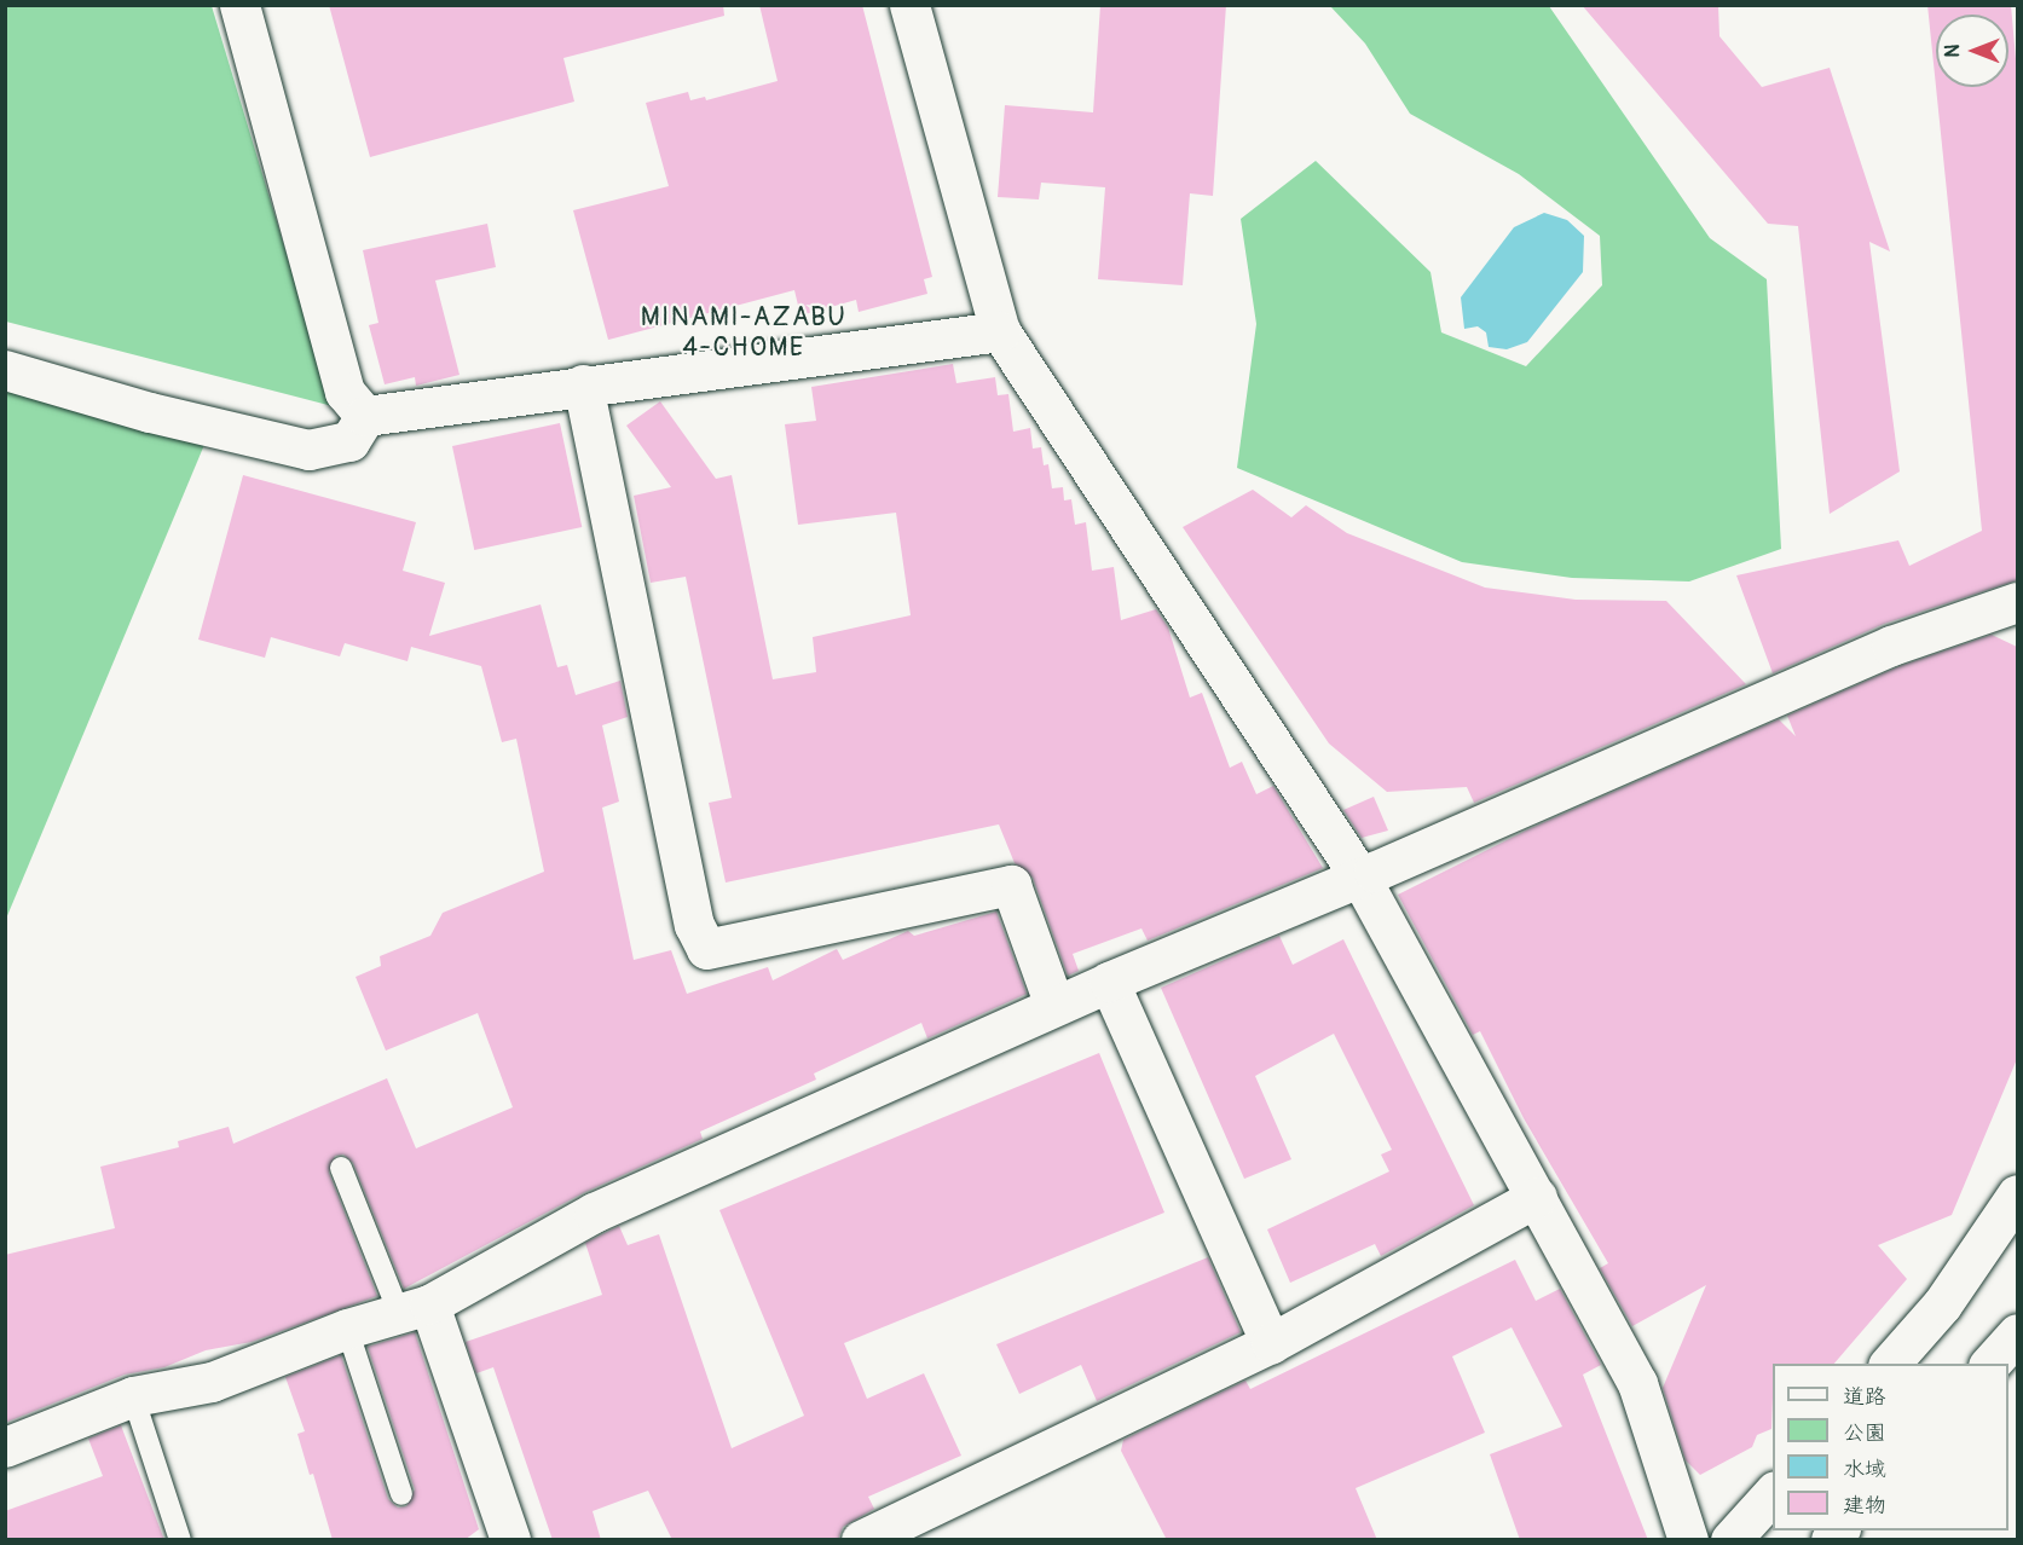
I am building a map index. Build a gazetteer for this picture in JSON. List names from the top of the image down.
{
  "districts": ["MINAMI-AZABU 4-CHOME"],
  "legend": [
    "道路",
    "公園",
    "水域",
    "建物"
  ],
  "north": "left"
}
